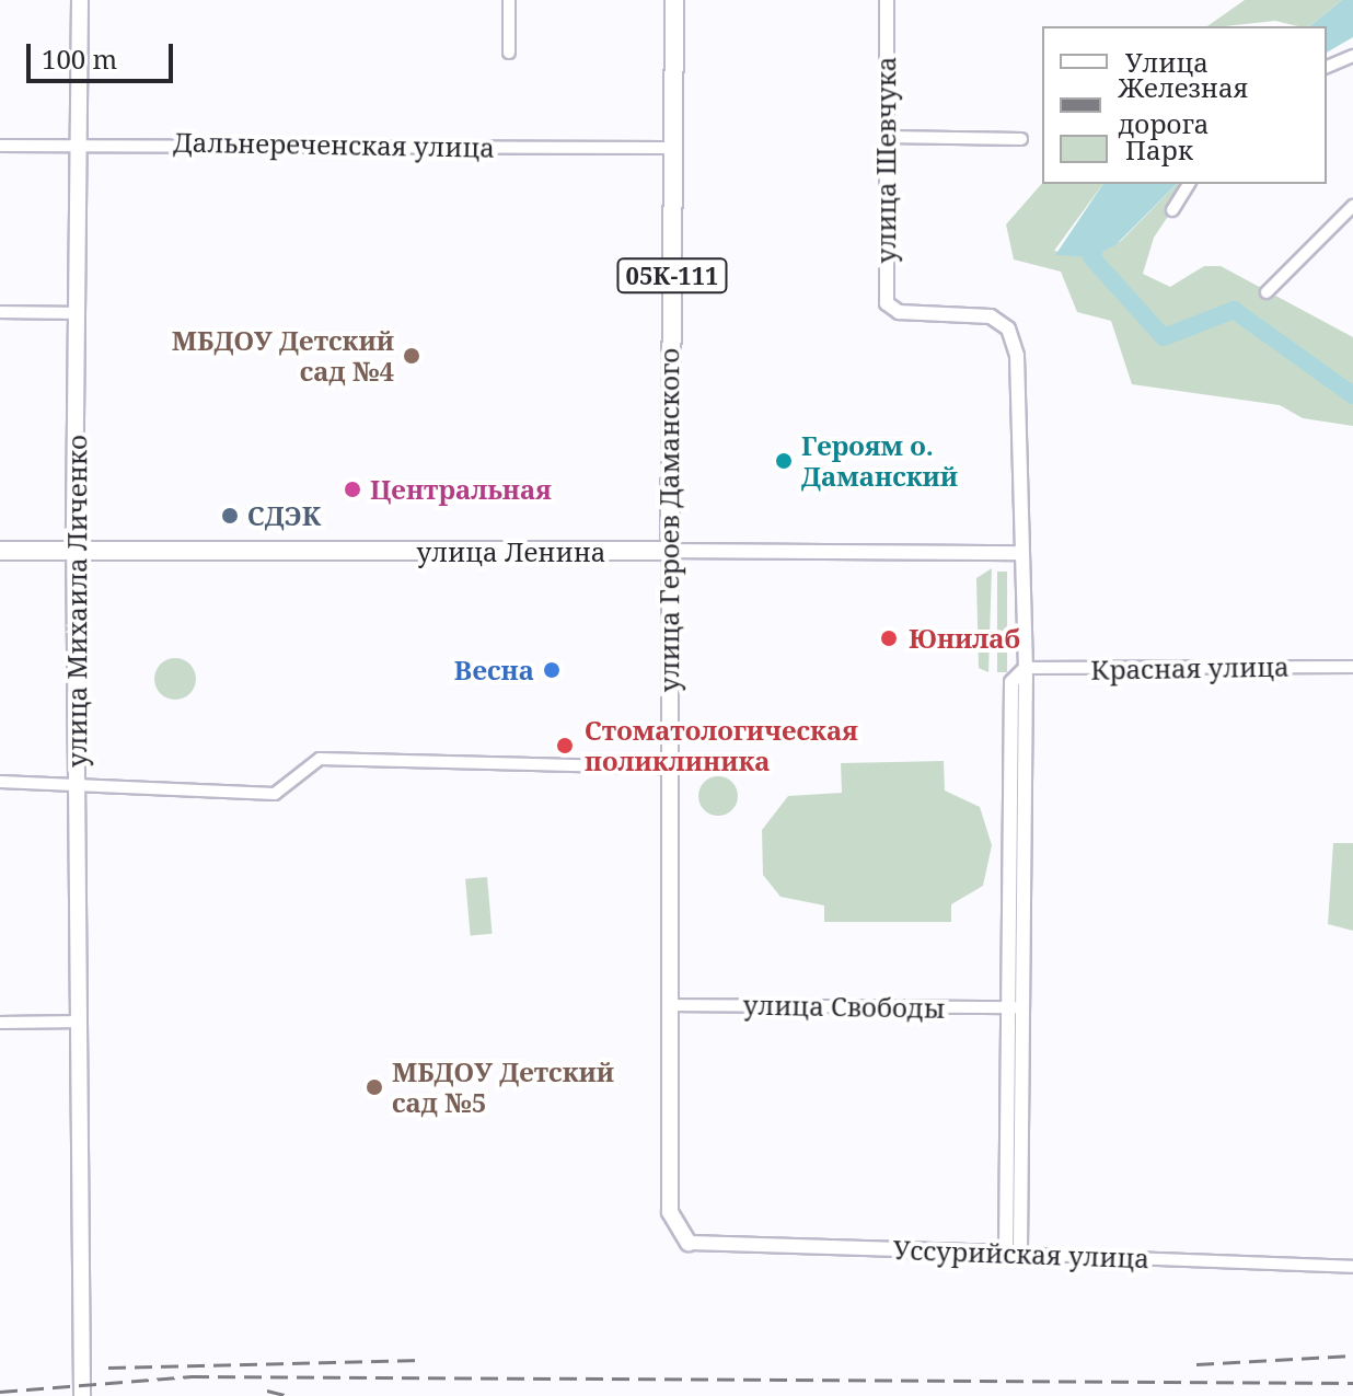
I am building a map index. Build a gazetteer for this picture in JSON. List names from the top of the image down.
{
  "streets": {
    "main road": [
      "05К-111",
      "улица Героев Даманского",
      "улица Ленина",
      "улица Михаила Личенко"
    ],
    "street": [
      "Дальнереченская улица",
      "улица Шевчука",
      "Красная улица",
      "улица Свободы",
      "Уссурийская улица"
    ]
  },
  "crossings": [
    ["Дальнереченская улица", "улица Михаила Личенко"],
    ["улица Шевчука", "улица Ленина"],
    ["улица Героев Даманского", "улица Ленина"],
    ["улица Героев Даманского", "улица Свободы"],
    ["улица Героев Даманского", "Уссурийская улица"],
    ["улица Ленина", "улица Михаила Личенко"]
  ],
  "places": [
    "МБДОУ Детский сад №4",
    "Героям о. Даманский",
    "Центральная",
    "СДЭК",
    "Юнилаб",
    "Весна",
    "Стоматологическая поликлиника",
    "МБДОУ Детский сад №5"
  ],
  "legend": ["Улица", "Железная дорога", "Парк"],
  "scale_bar": "100 m"
}
